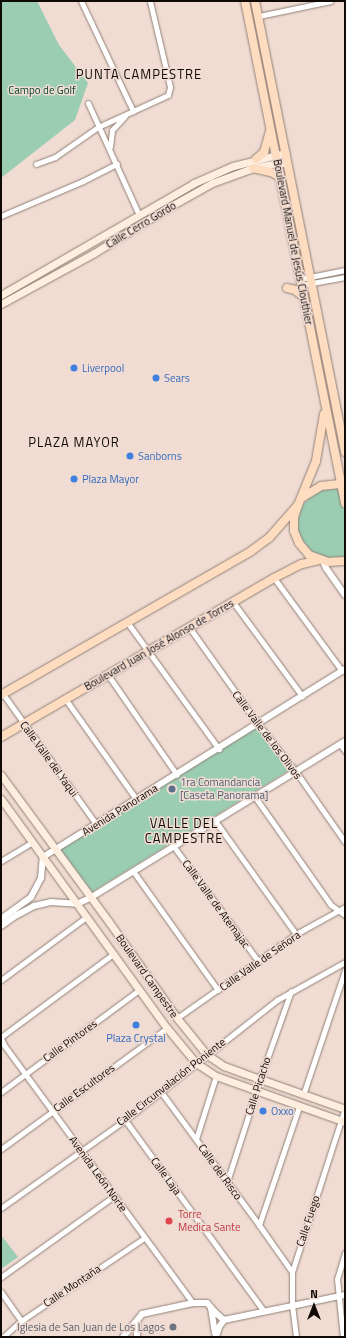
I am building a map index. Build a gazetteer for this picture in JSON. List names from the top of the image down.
{
  "streets": {
    "main road": [
      "Calle Cerro Gordo",
      "Boulevard Manuel de Jesús Clouthier",
      "Boulevard Juan José Alonso de Torres",
      "Boulevard Campestre"
    ],
    "street": [
      "Calle Valle de los Olivos",
      "Calle Valle del Yaqui",
      "Avenida Panorama",
      "Calle Valle de Atemajac",
      "Calle Valle de Señora",
      "Calle Pintores",
      "Calle Circunvalación Poniente",
      "Calle Picacho",
      "Calle Escultores",
      "Calle del Risco",
      "Avenida León Norte",
      "Calle Laja",
      "Calle Fuego",
      "Calle Montaña"
    ]
  },
  "crossings": [
    ["Calle Cerro Gordo", "Boulevard Manuel de Jesús Clouthier"],
    ["Boulevard Juan José Alonso de Torres", "Calle Valle de los Olivos"],
    ["Boulevard Juan José Alonso de Torres", "Calle Valle del Yaqui"],
    ["Calle Valle de los Olivos", "Avenida Panorama"],
    ["Calle Valle del Yaqui", "Avenida Panorama"],
    ["Avenida Panorama", "Boulevard Campestre"],
    ["Calle Valle de Atemajac", "Calle Valle de Señora"],
    ["Calle Valle de Señora", "Boulevard Campestre"],
    ["Boulevard Campestre", "Calle Pintores"],
    ["Boulevard Campestre", "Calle Circunvalación Poniente"],
    ["Boulevard Campestre", "Calle Picacho"],
    ["Boulevard Campestre", "Calle Escultores"],
    ["Boulevard Campestre", "Calle Fuego"],
    ["Calle Pintores", "Avenida León Norte"],
    ["Calle Circunvalación Poniente", "Calle Picacho"],
    ["Calle Circunvalación Poniente", "Calle del Risco"],
    ["Calle Circunvalación Poniente", "Avenida León Norte"],
    ["Calle Circunvalación Poniente", "Calle Laja"],
    ["Calle Picacho", "Calle del Risco"],
    ["Calle Escultores", "Avenida León Norte"],
    ["Calle del Risco", "Calle Fuego"],
    ["Avenida León Norte", "Calle Montaña"]
  ],
  "districts": ["PUNTA CAMPESTRE", "PLAZA MAYOR", "VALLE DEL CAMPESTRE"],
  "parks": ["Campo de Golf"],
  "places": [
    "Liverpool",
    "Sears",
    "Sanborns",
    "Plaza Mayor",
    "1ra Comandancia [Caseta Panorama]",
    "Plaza Crystal",
    "Oxxo",
    "Torre Medica Sante",
    "Iglesia de San Juan de Los Lagos"
  ],
  "north": "top"
}
